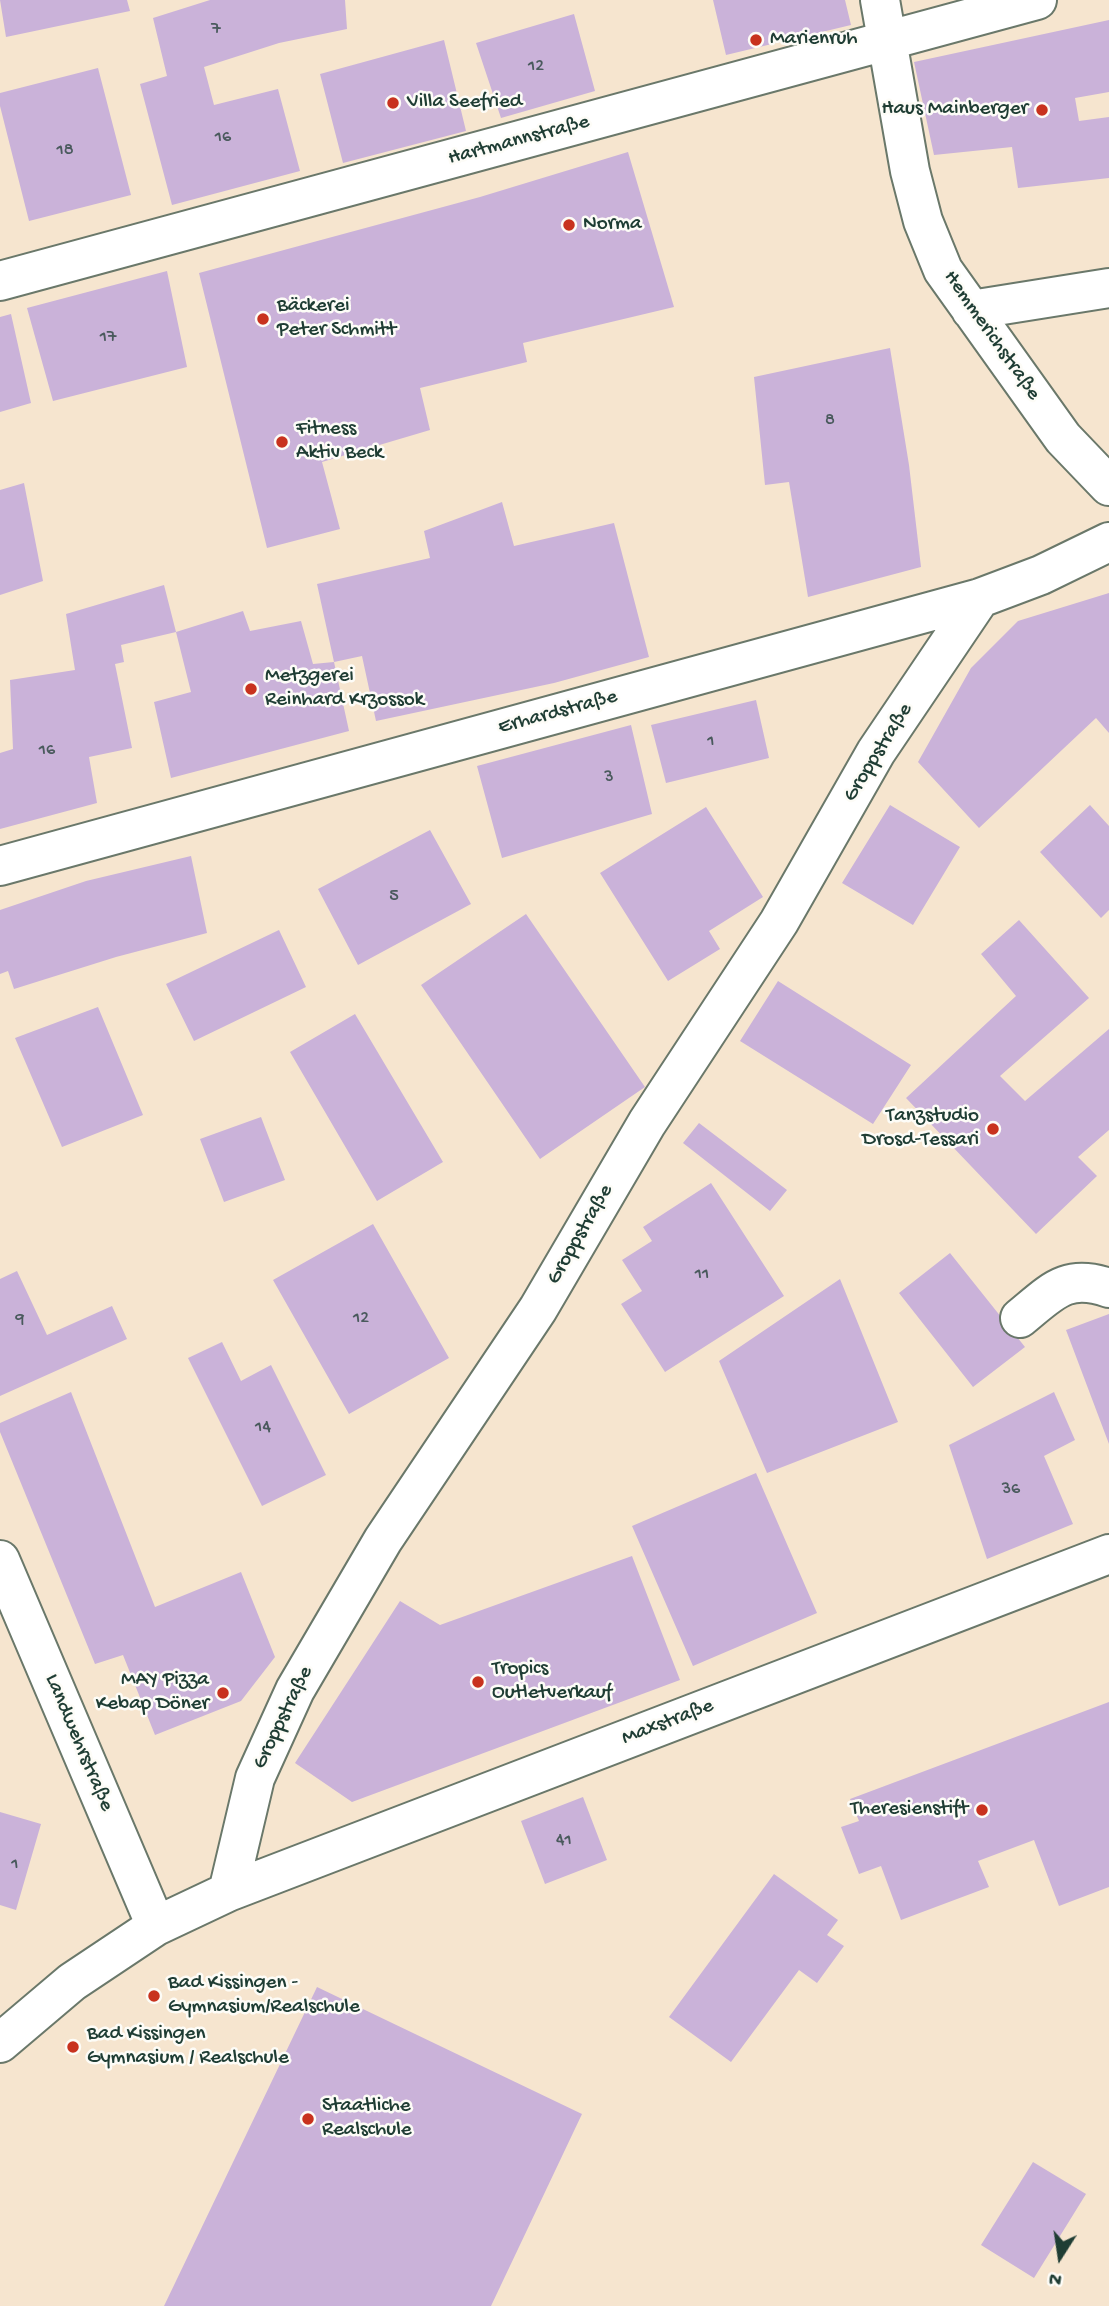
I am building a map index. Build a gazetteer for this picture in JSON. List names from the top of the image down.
{
  "streets": {
    "street": [
      "Hartmannstraße",
      "Hemmerichstraße",
      "Erhardstraße",
      "Groppstraße",
      "Maxstraße",
      "Landwehrstraße"
    ]
  },
  "crossings": [
    ["Hartmannstraße", "Hemmerichstraße"],
    ["Erhardstraße", "Groppstraße"],
    ["Groppstraße", "Maxstraße"],
    ["Maxstraße", "Landwehrstraße"]
  ],
  "places": [
    "Marienruh",
    "Villa Seefried",
    "Haus Mainberger",
    "Norma",
    "Bäckerei Peter Schmitt",
    "Fitness Aktiv Beck",
    "Metzgerei Reinhard Krzossok",
    "Tanzstudio Drosd-Tessari",
    "Tropics Outletverkauf",
    "MAY Pizza Kebap Döner",
    "Theresienstift",
    "Bad Kissingen - Gymnasium/Realschule",
    "Bad Kissingen Gymnasium / Realschule",
    "Staatliche Realschule"
  ],
  "house_numbers": [
    "7",
    "12",
    "16",
    "18",
    "17",
    "8",
    "1",
    "16",
    "3",
    "5",
    "11",
    "12",
    "9",
    "14",
    "36",
    "41",
    "1"
  ],
  "north": "bottom"
}
